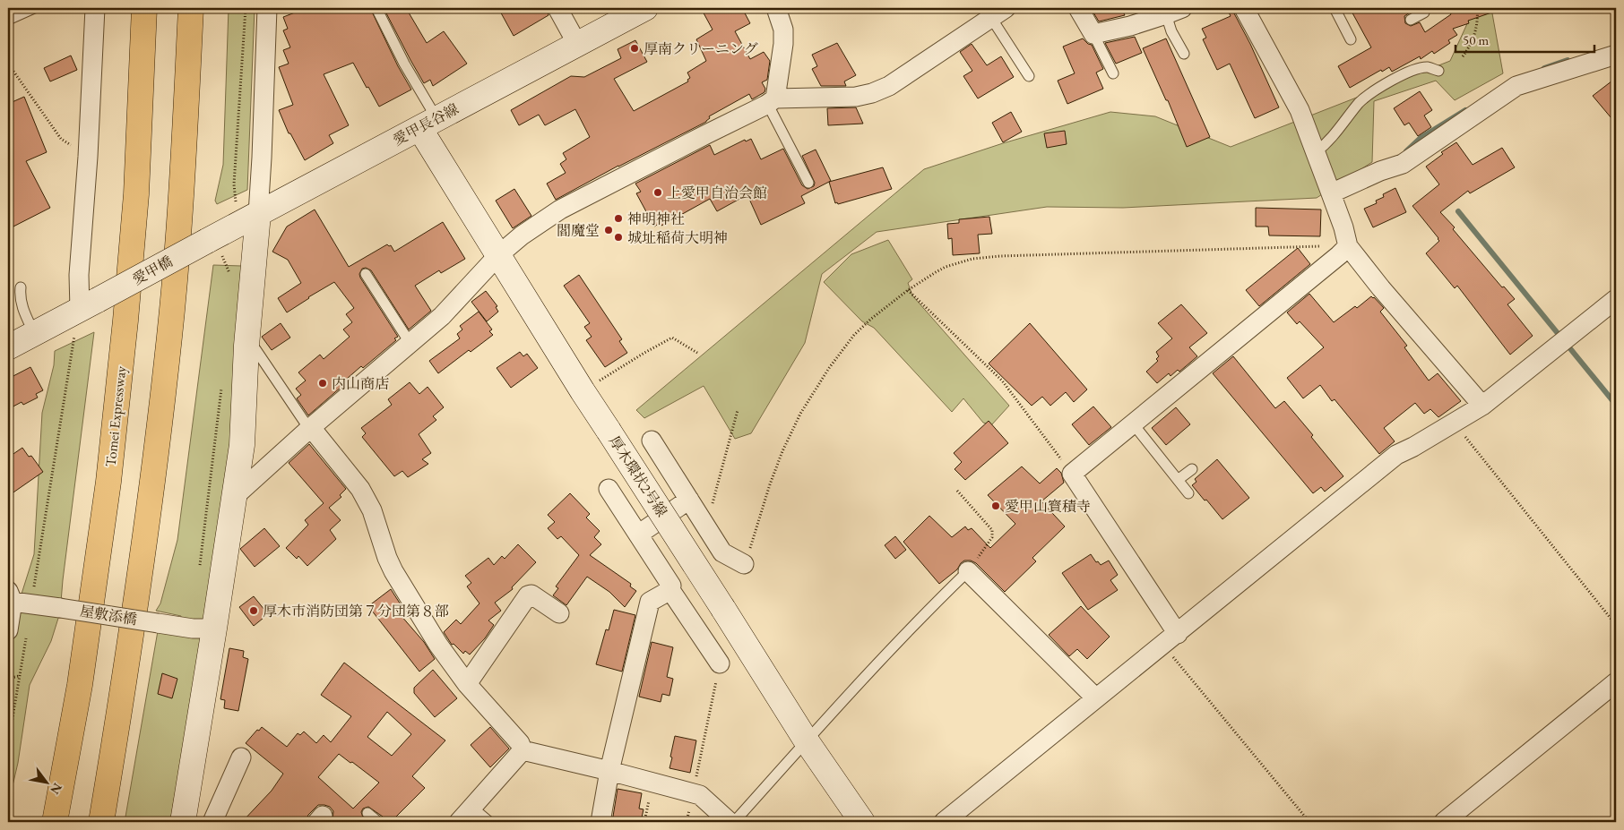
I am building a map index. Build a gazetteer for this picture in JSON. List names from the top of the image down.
{
  "streets": {
    "highway": ["Tomei Expressway"],
    "street": [
      "愛甲長谷線",
      "愛甲橋",
      "厚木環状2号線",
      "屋敷添橋"
    ]
  },
  "crossings": [
    ["愛甲長谷線", "愛甲橋"],
    ["愛甲長谷線", "厚木環状2号線"]
  ],
  "places": [
    "厚南クリーニング",
    "上愛甲自治会館",
    "神明神社",
    "閻魔堂",
    "城址稲荷大明神",
    "内山商店",
    "愛甲山寳積寺",
    "厚木市消防団第７分団第８部"
  ],
  "scale_bar": "50 m",
  "north": "bottom right"
}
